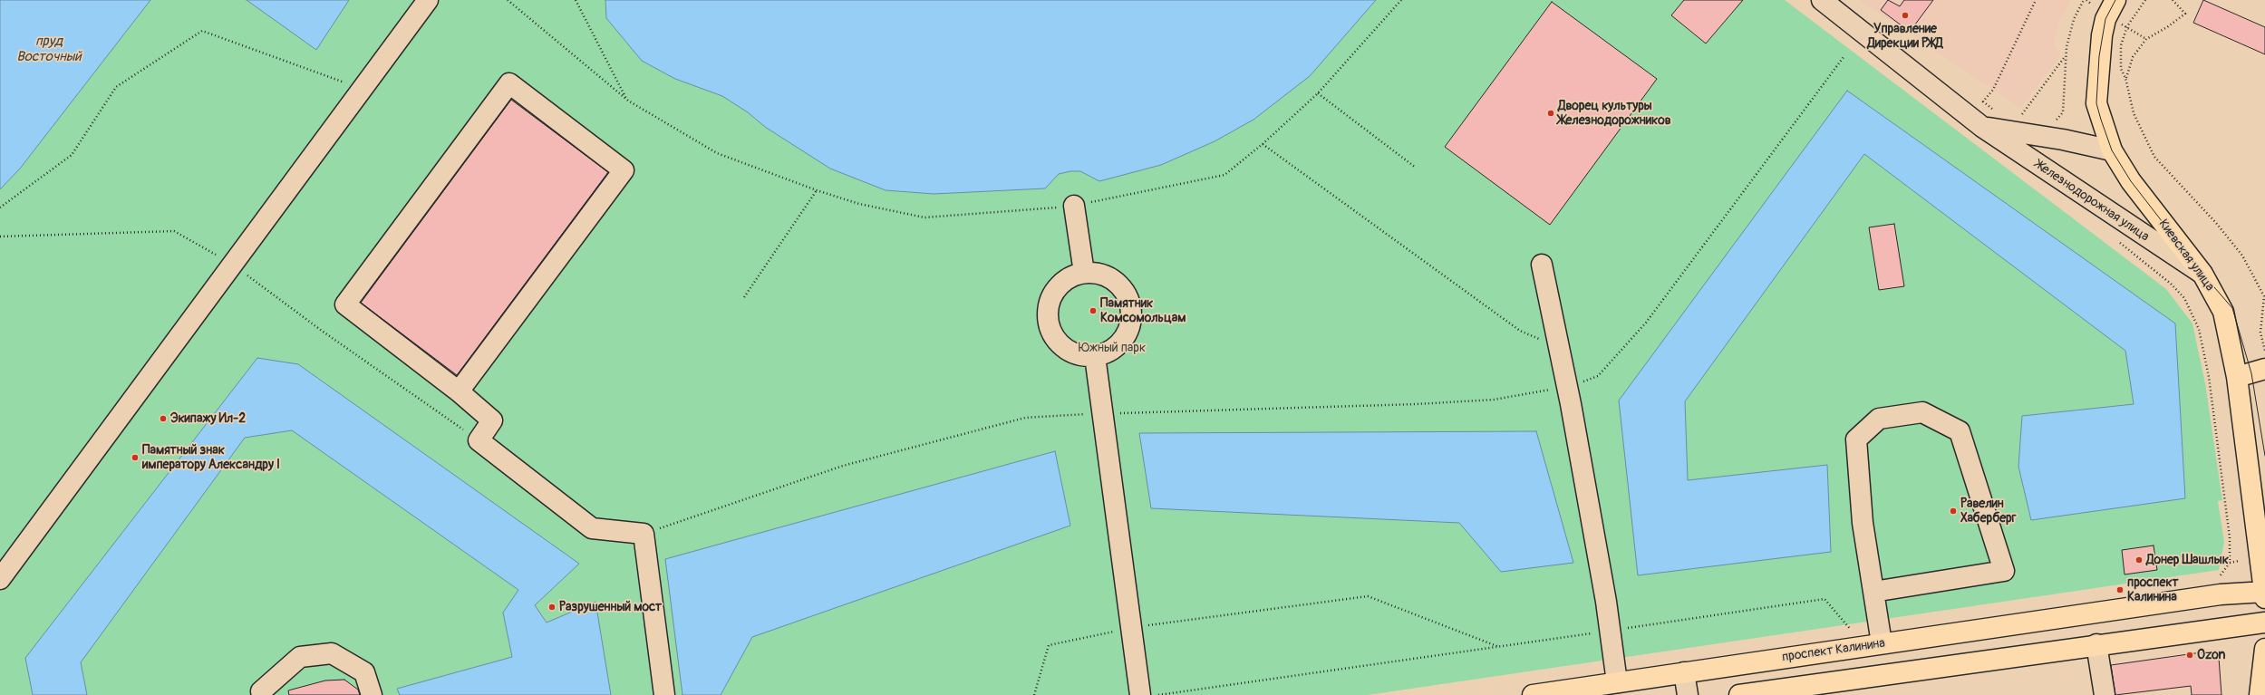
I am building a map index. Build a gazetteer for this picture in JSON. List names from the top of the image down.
{
  "streets": {
    "main road": ["Киевская улица", "проспект Калинина"],
    "street": ["Железнодорожная улица"]
  },
  "crossings": [
    ["Железнодорожная улица", "Киевская улица"],
    ["Киевская улица", "проспект Калинина"]
  ],
  "water": ["пруд Восточный"],
  "parks": ["Южный парк"],
  "places": [
    "Управление Дирекции РЖД",
    "Дворец культуры Железнодорожников",
    "Памятник Комсомольцам",
    "Экипажу Ил-2",
    "Памятный знак императору Александру I",
    "Равелин Хаберберг",
    "Донер Шашлык",
    "проспект Калинина",
    "Разрушенный мост",
    "Ozon"
  ]
}
